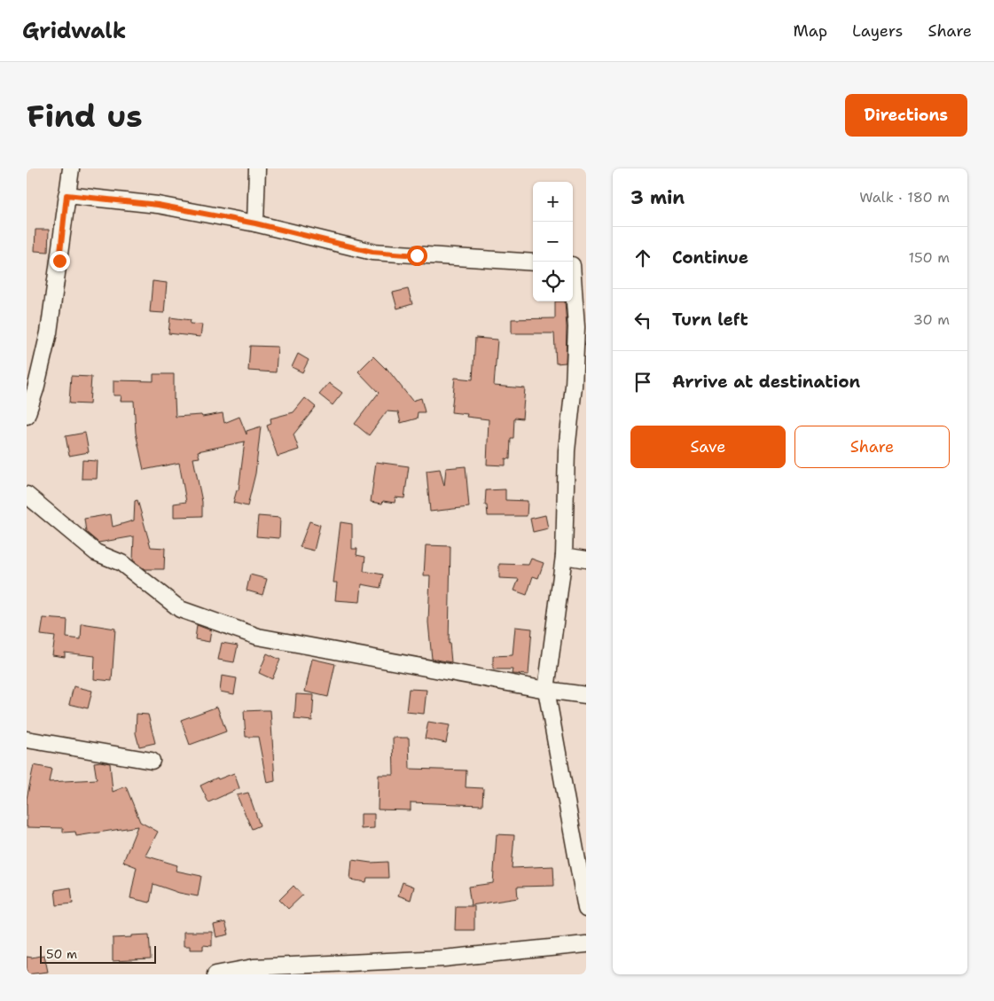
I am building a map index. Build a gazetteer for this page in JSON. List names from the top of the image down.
{
  "scale_bar": "50 m",
  "page": {
    "header": "Gridwalk",
    "nav": ["Map", "Layers", "Share"],
    "buttons": [
      "Directions",
      ["Save", "Share"]
    ],
    "title": "Find us",
    "heading": ["3 min", "Walk · 180 m"],
    "map_buttons": ["+", "−"],
    "list": [
      ["Continue", "150 m"],
      ["Turn left", "30 m"],
      "Arrive at destination"
    ],
    "scale": "50 m"
  }
}
